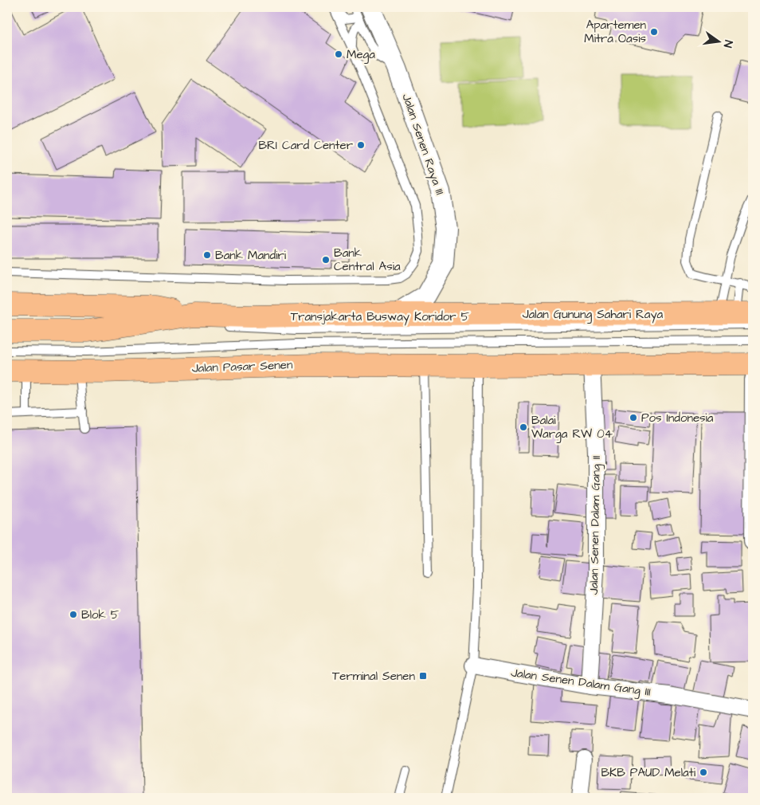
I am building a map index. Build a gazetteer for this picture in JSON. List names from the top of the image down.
{
  "streets": {
    "main road": ["Jalan Gunung Sahari Raya", "Jalan Pasar Senen"],
    "street": ["Jalan Senen Raya III", "Jalan Senen Dalam Gang II", "Jalan Senen Dalam Gang III"],
    "lane": ["Transjakarta Busway Koridor 5"]
  },
  "crossings": [
    ["Jalan Senen Raya III", "Jalan Gunung Sahari Raya"],
    ["Jalan Gunung Sahari Raya", "Transjakarta Busway Koridor 5"],
    ["Jalan Senen Dalam Gang II", "Jalan Senen Dalam Gang III"]
  ],
  "places": {
    "other": [
      "Apartemen Mitra Oasis",
      "Mega",
      "BRI Card Center",
      "Bank Mandiri",
      "Bank Central Asia",
      "Pos Indonesia",
      "Balai Warga RW 04",
      "Blok 5",
      "BKB PAUD Melati"
    ],
    "transit": ["Terminal Senen"]
  },
  "north": "right"
}
